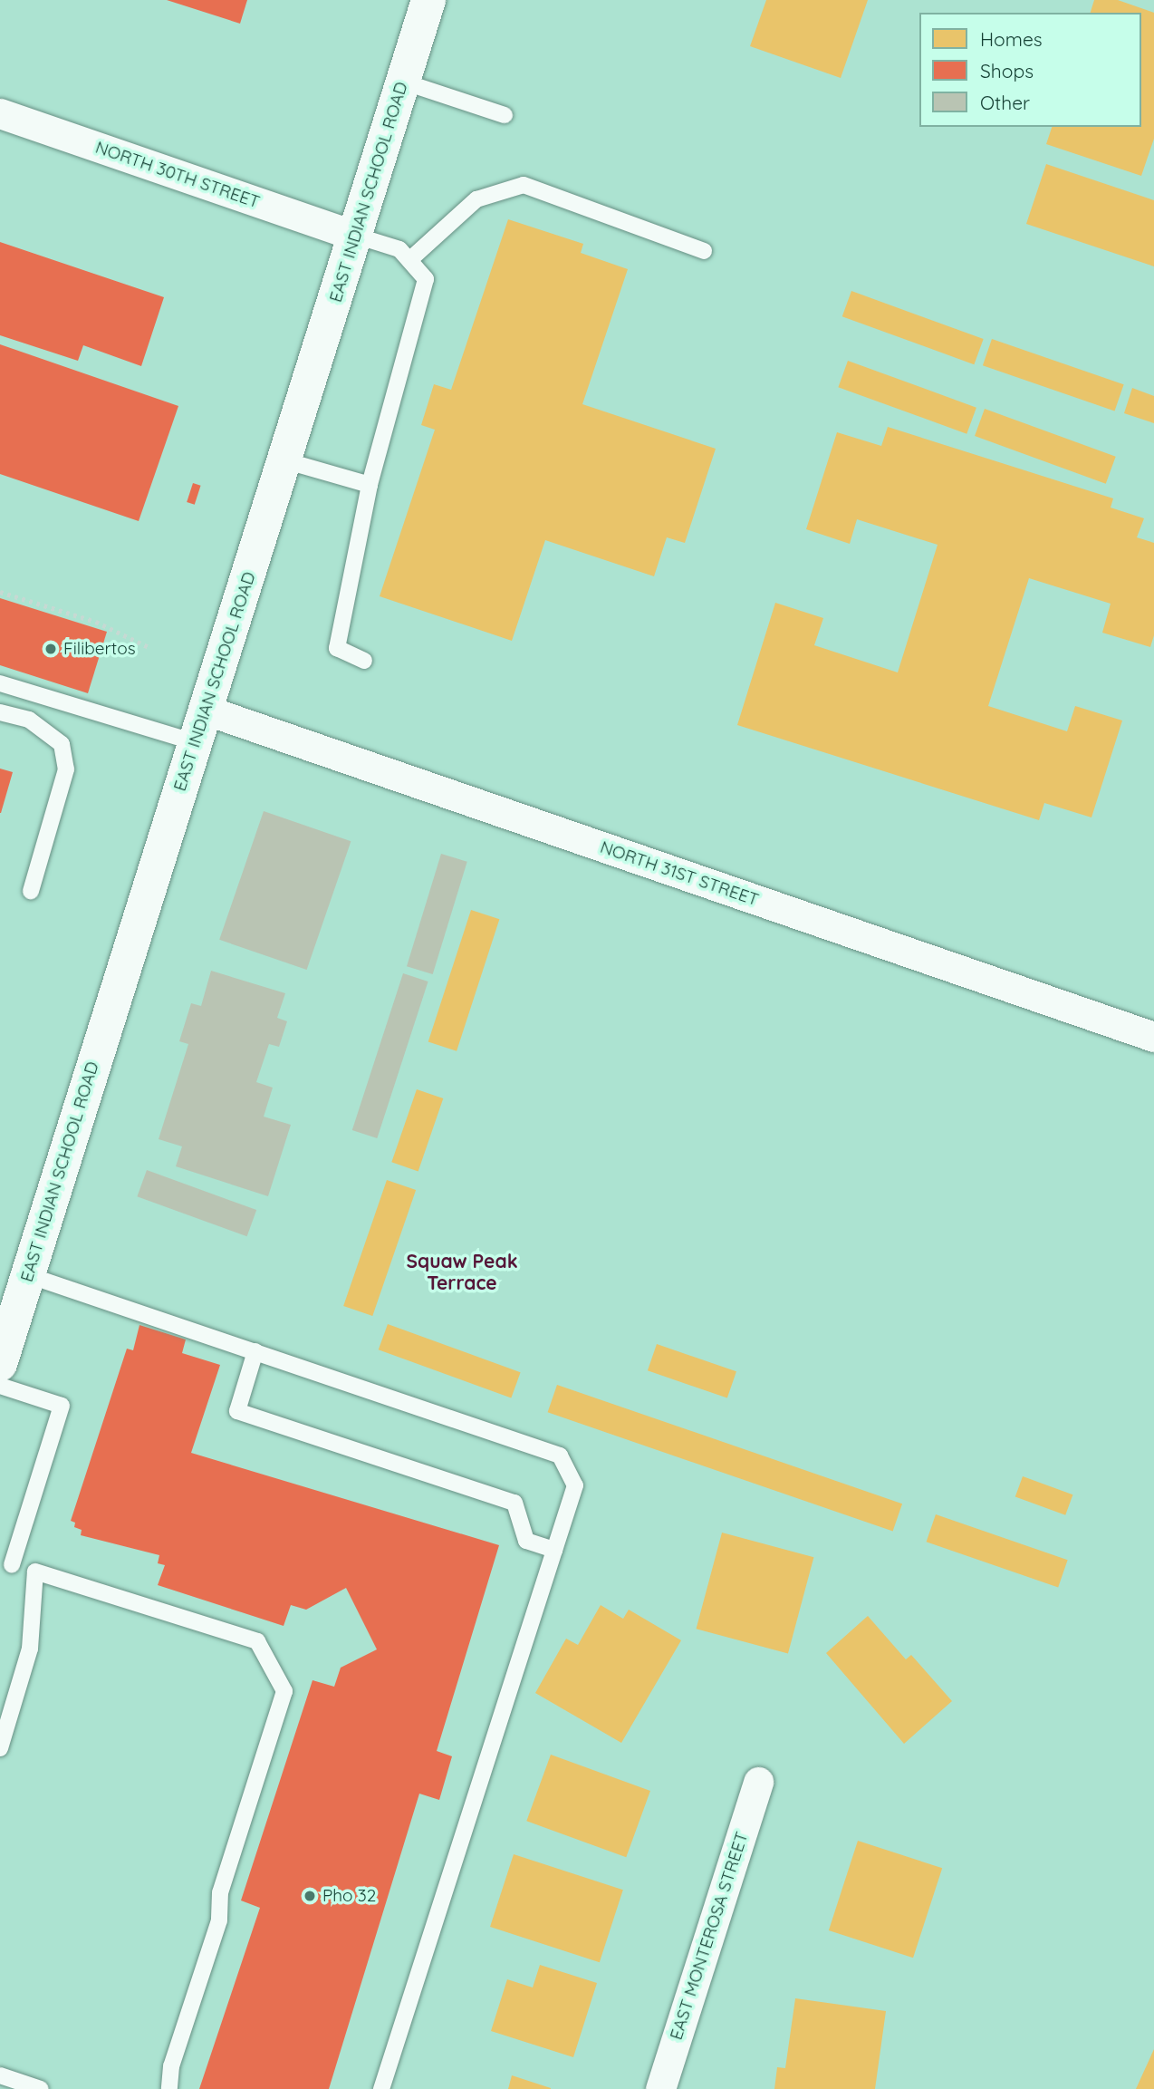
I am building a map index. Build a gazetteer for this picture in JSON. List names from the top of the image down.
{
  "streets": {
    "main road": ["EAST INDIAN SCHOOL ROAD"],
    "street": ["NORTH 30TH STREET", "NORTH 31ST STREET", "EAST MONTEROSA STREET"]
  },
  "crossings": [
    ["NORTH 30TH STREET", "EAST INDIAN SCHOOL ROAD"],
    ["EAST INDIAN SCHOOL ROAD", "NORTH 31ST STREET"]
  ],
  "districts": ["Squaw Peak Terrace"],
  "places": ["Filibertos", "Pho 32"],
  "legend": ["Homes", "Shops", "Other"]
}
